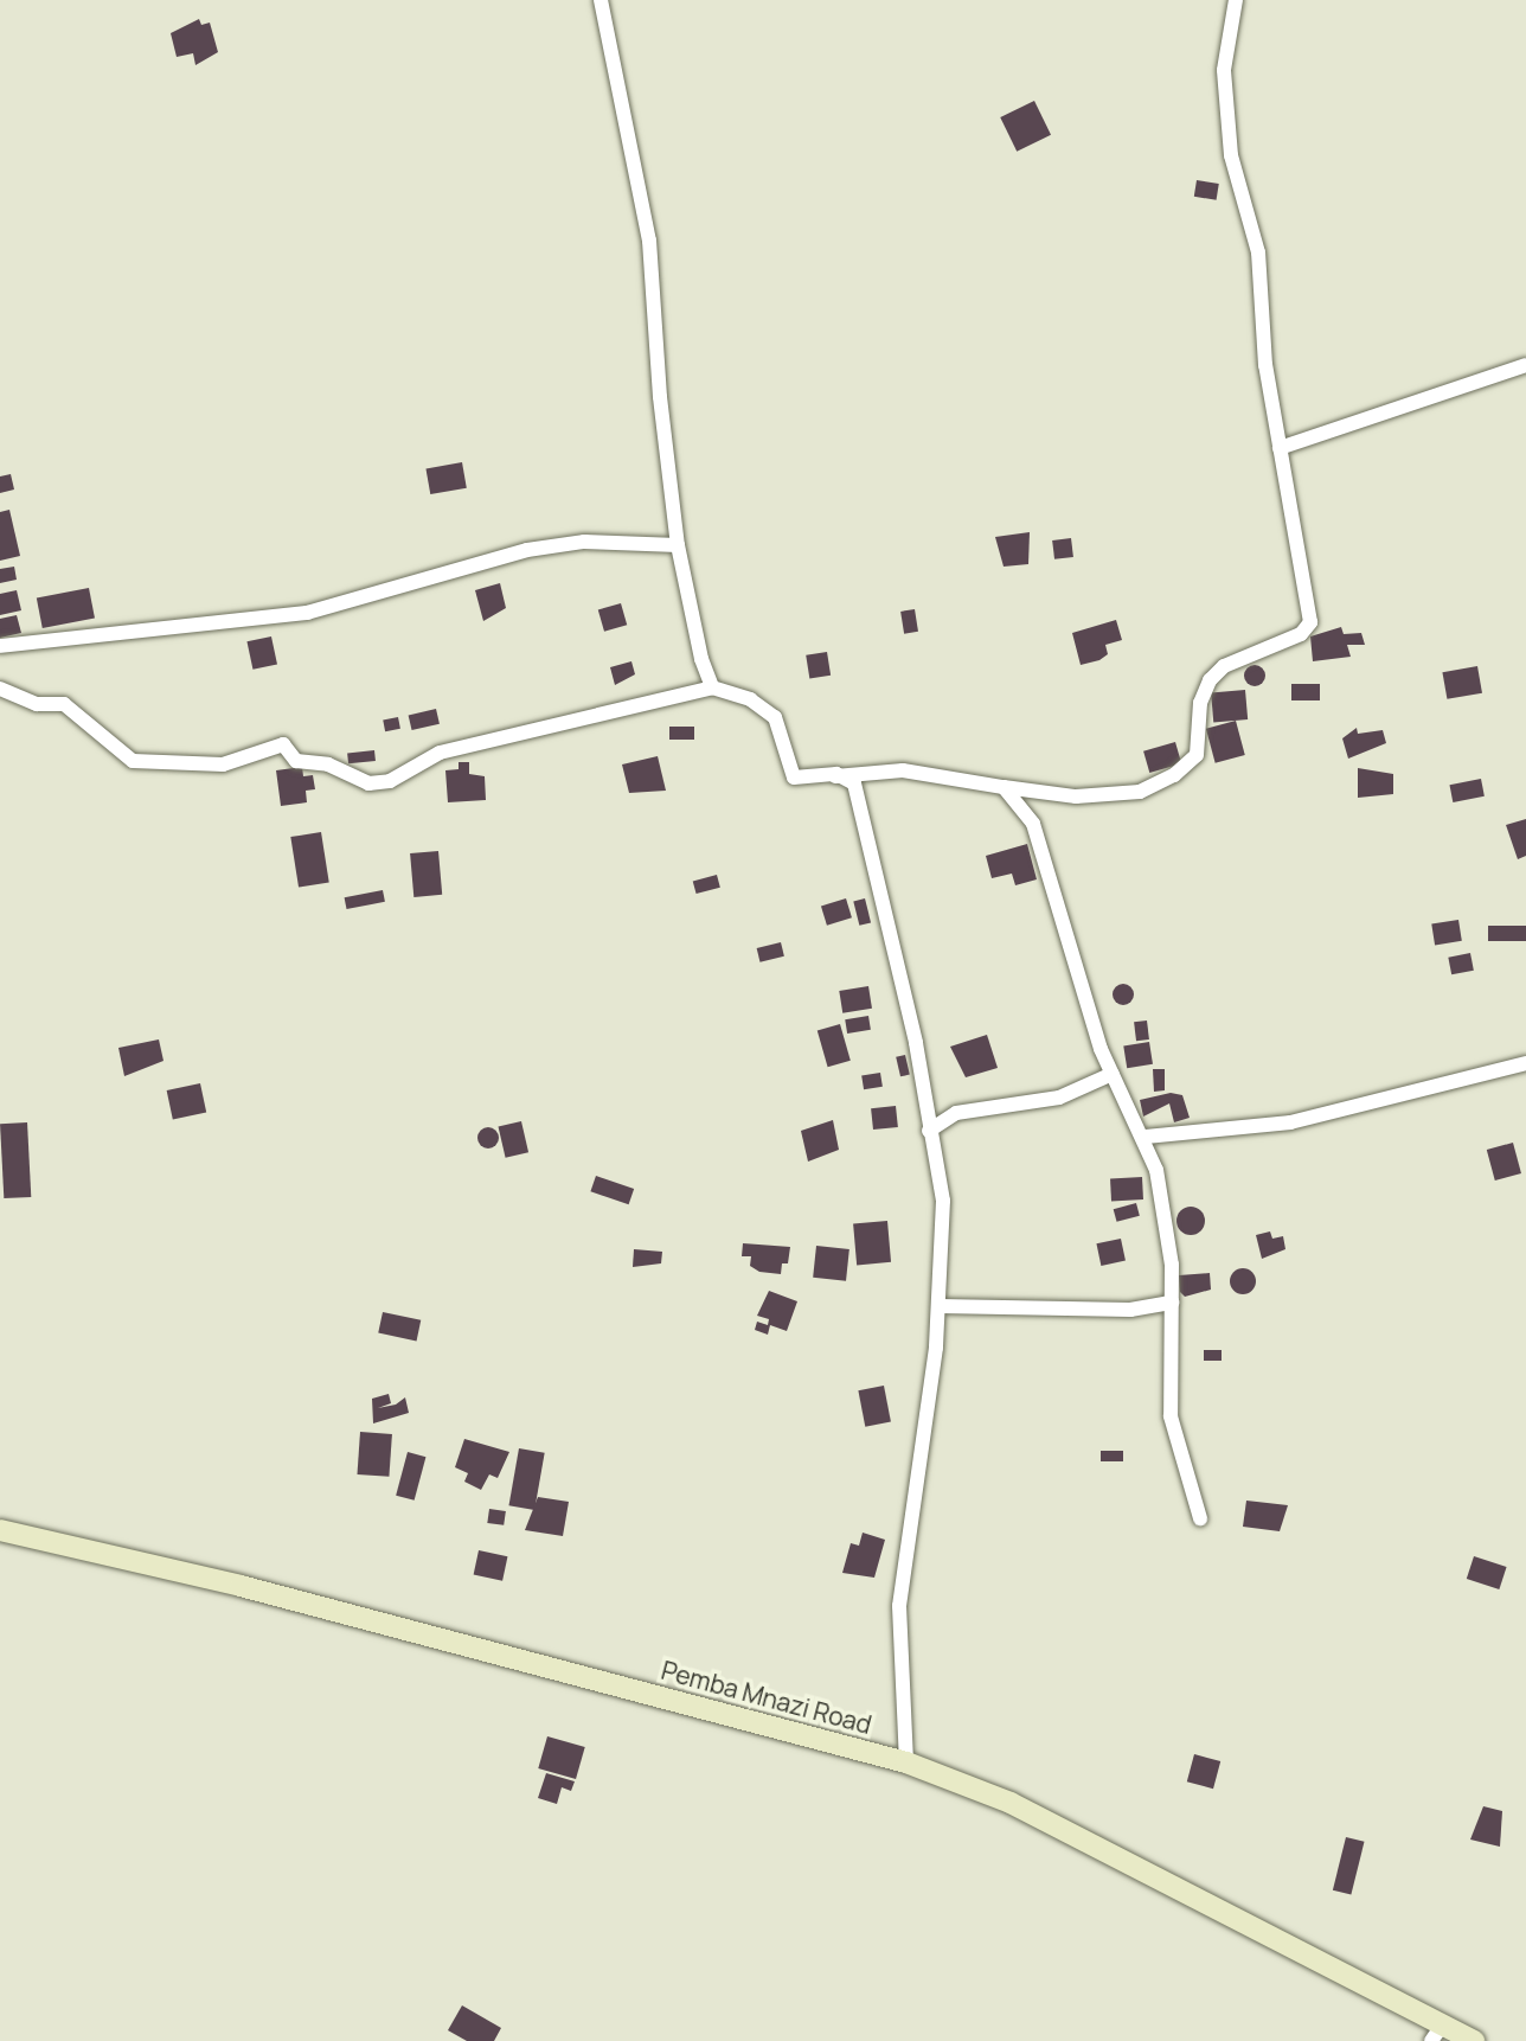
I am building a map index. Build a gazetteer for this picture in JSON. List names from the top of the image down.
{
  "streets": {
    "main road": ["Pemba Mnazi Road"]
  }
}
